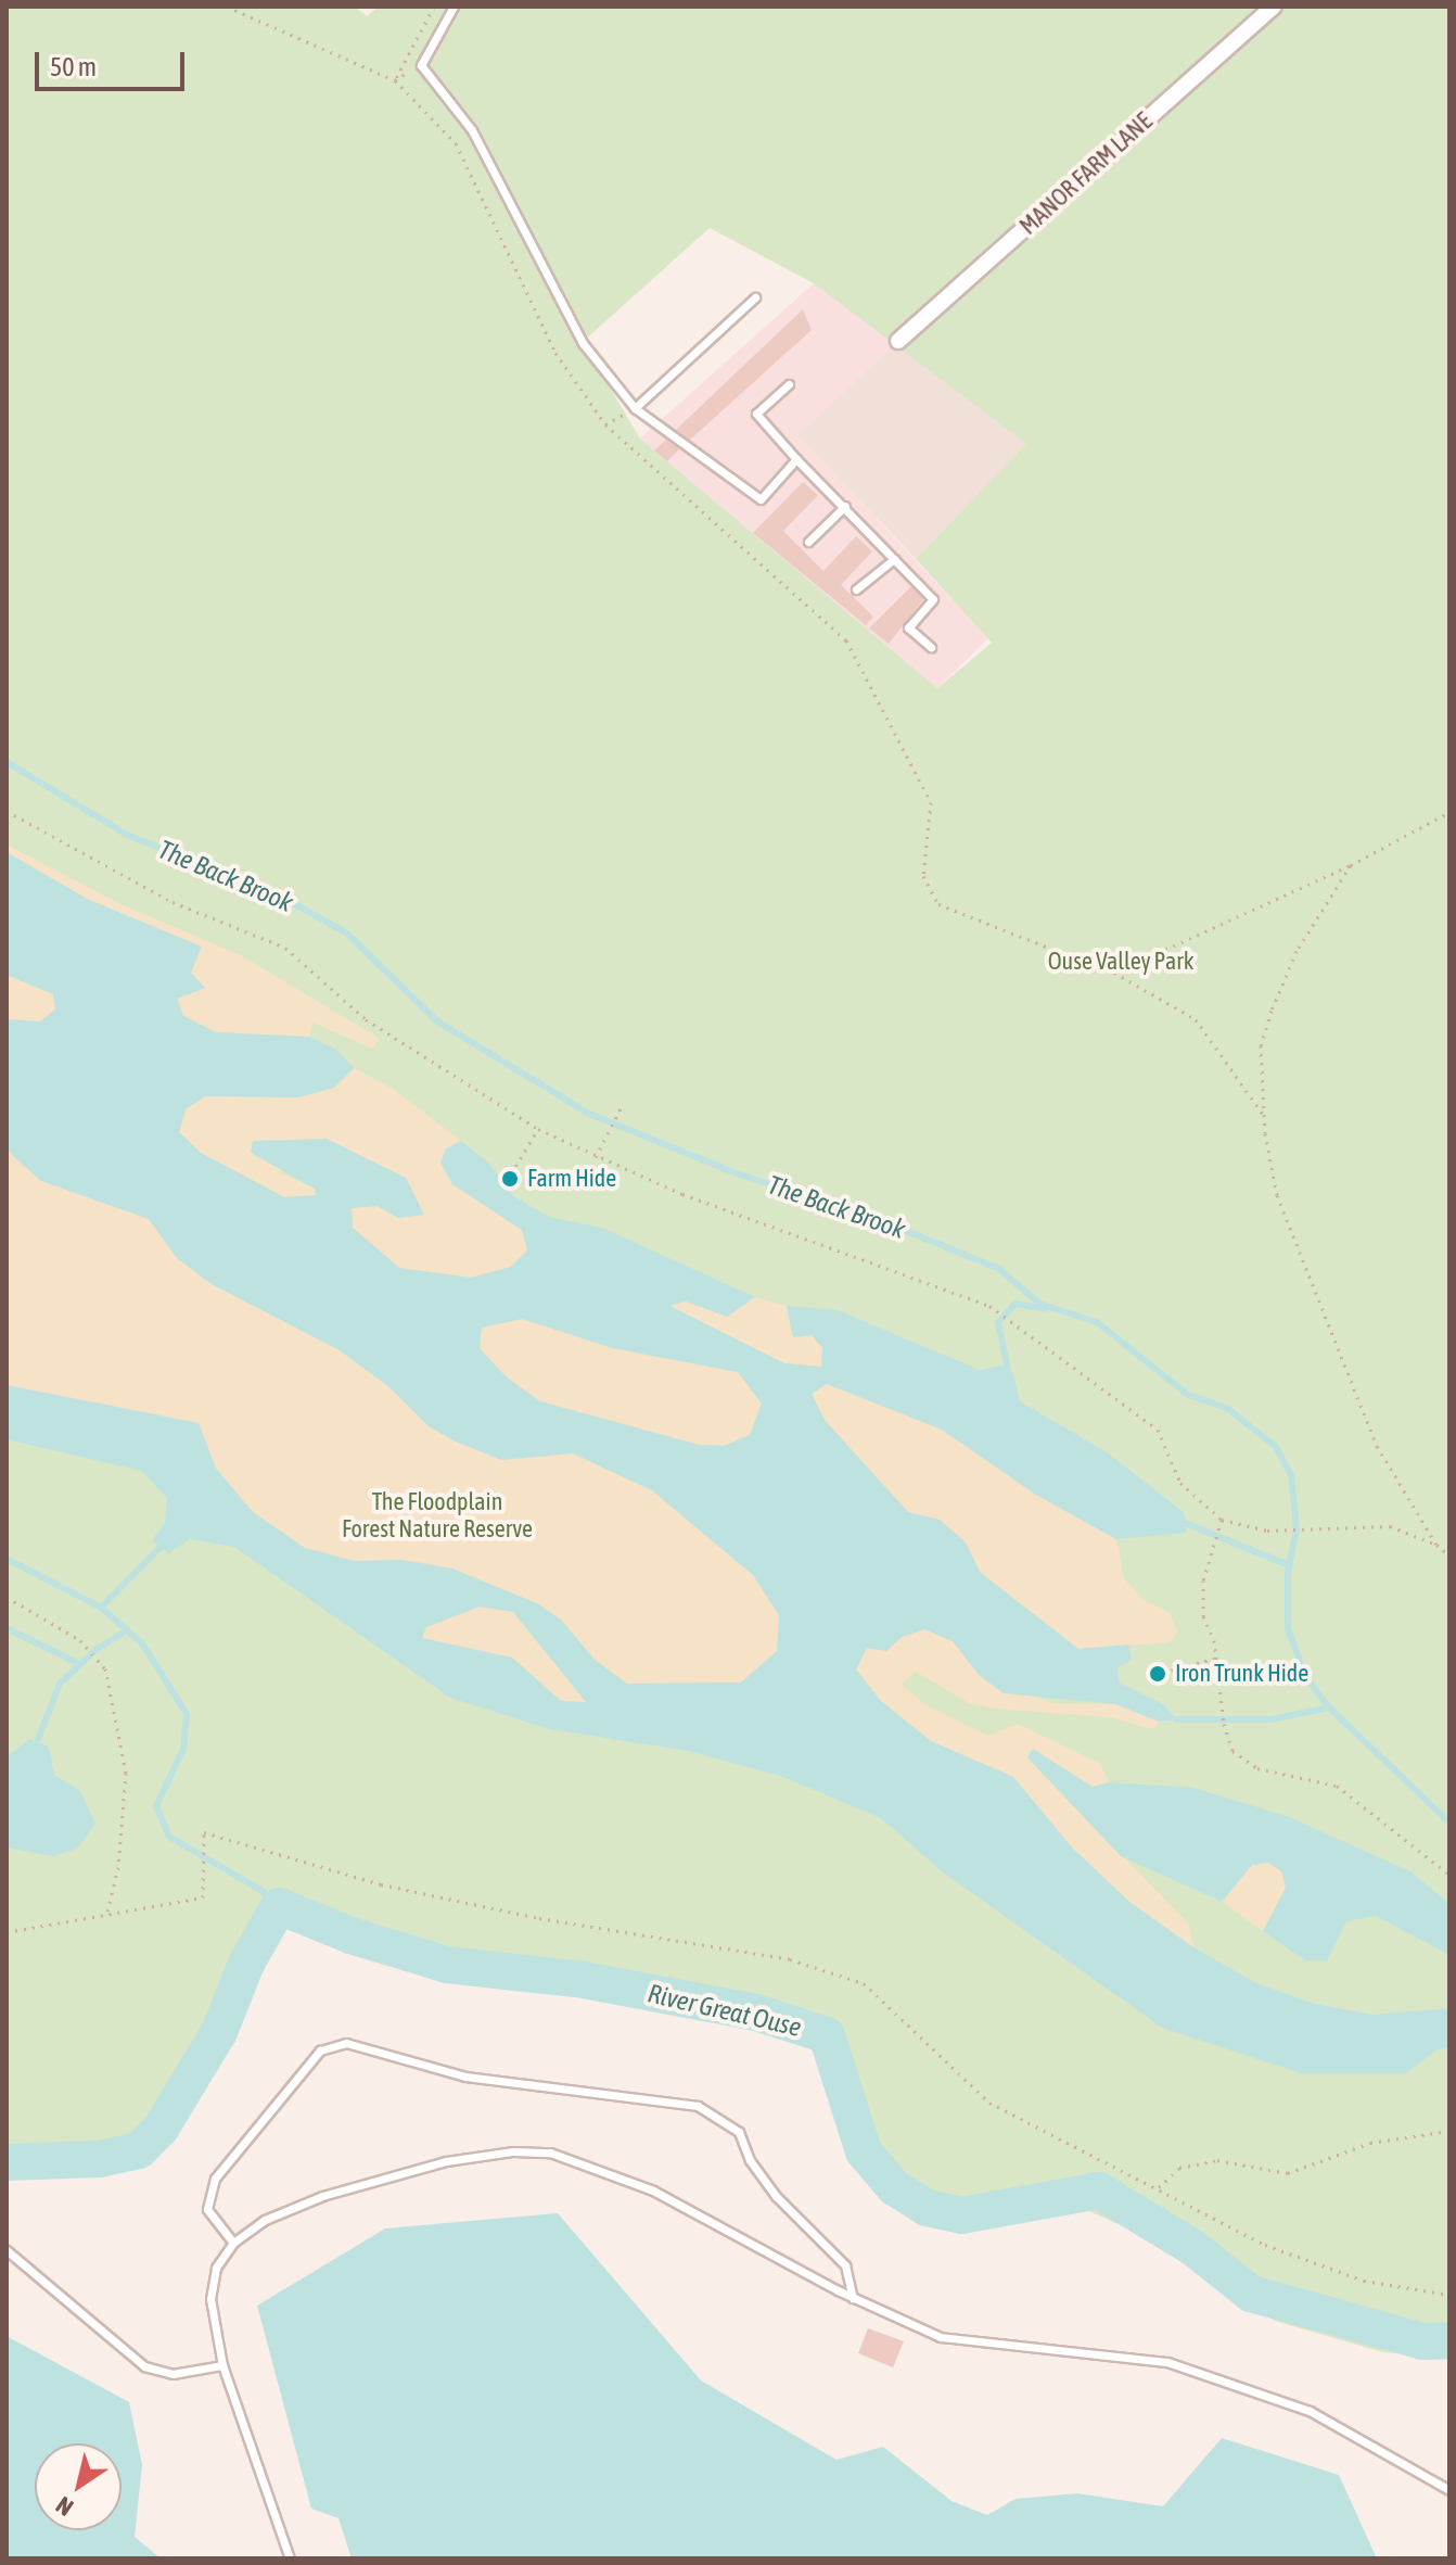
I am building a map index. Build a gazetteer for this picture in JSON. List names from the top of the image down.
{
  "streets": {
    "street": ["MANOR FARM LANE"]
  },
  "water": ["The Back Brook", "River Great Ouse"],
  "parks": ["Ouse Valley Park", "The Floodplain Forest Nature Reserve"],
  "places": ["Farm Hide", "Iron Trunk Hide"],
  "scale_bar": "50 m",
  "north": "bottom left"
}
